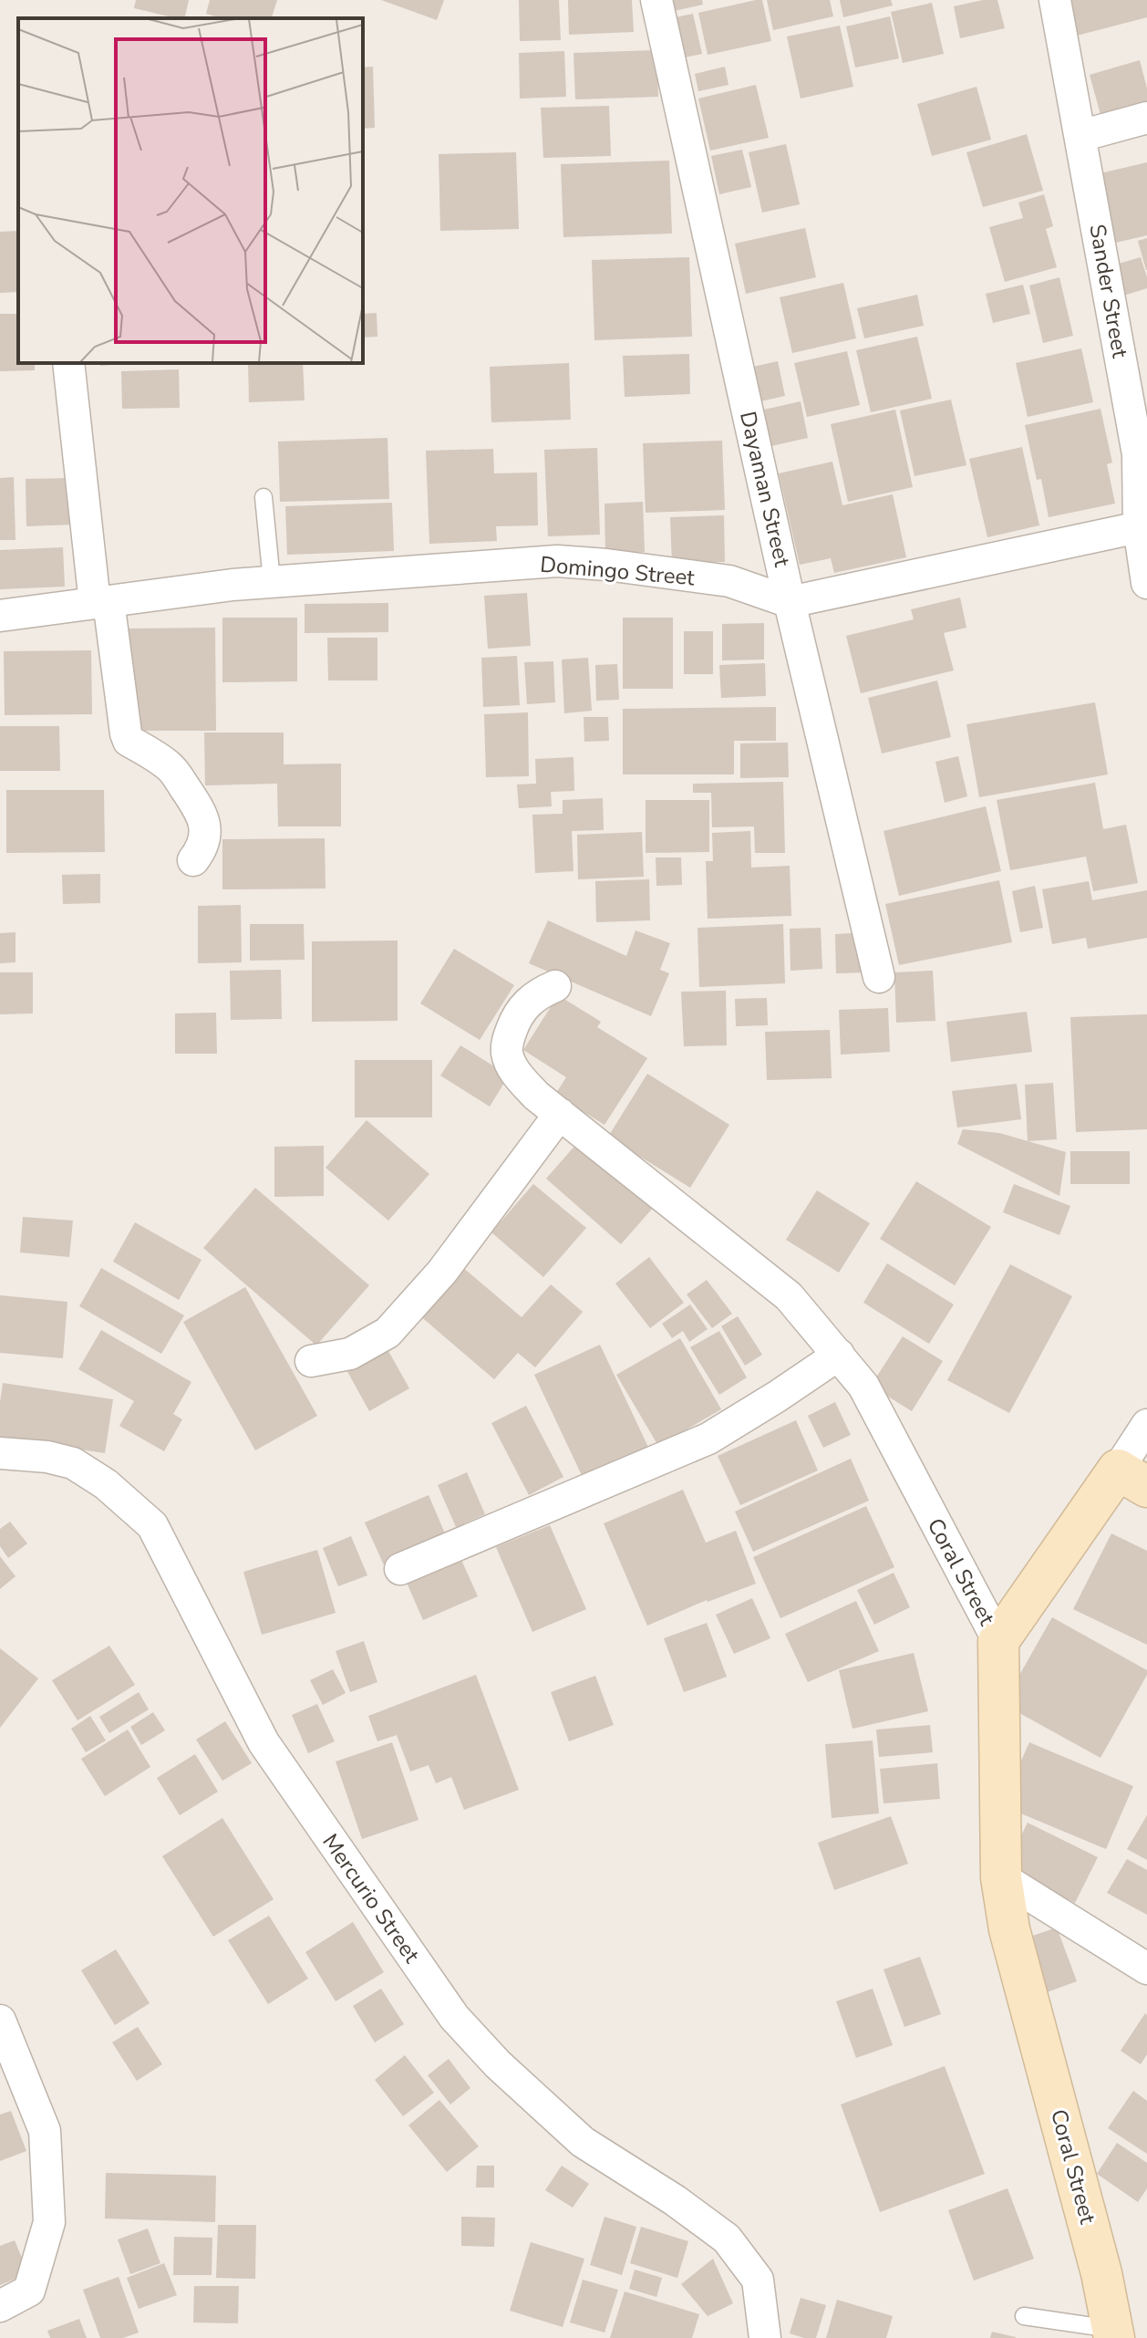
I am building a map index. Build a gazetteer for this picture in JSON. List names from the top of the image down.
{
  "streets": {
    "street": [
      "Sander Street",
      "Dayaman Street",
      "Domingo Street",
      "Coral Street",
      "Mercurio Street"
    ]
  },
  "crossings": [
    ["Dayaman Street", "Domingo Street"]
  ]
}
